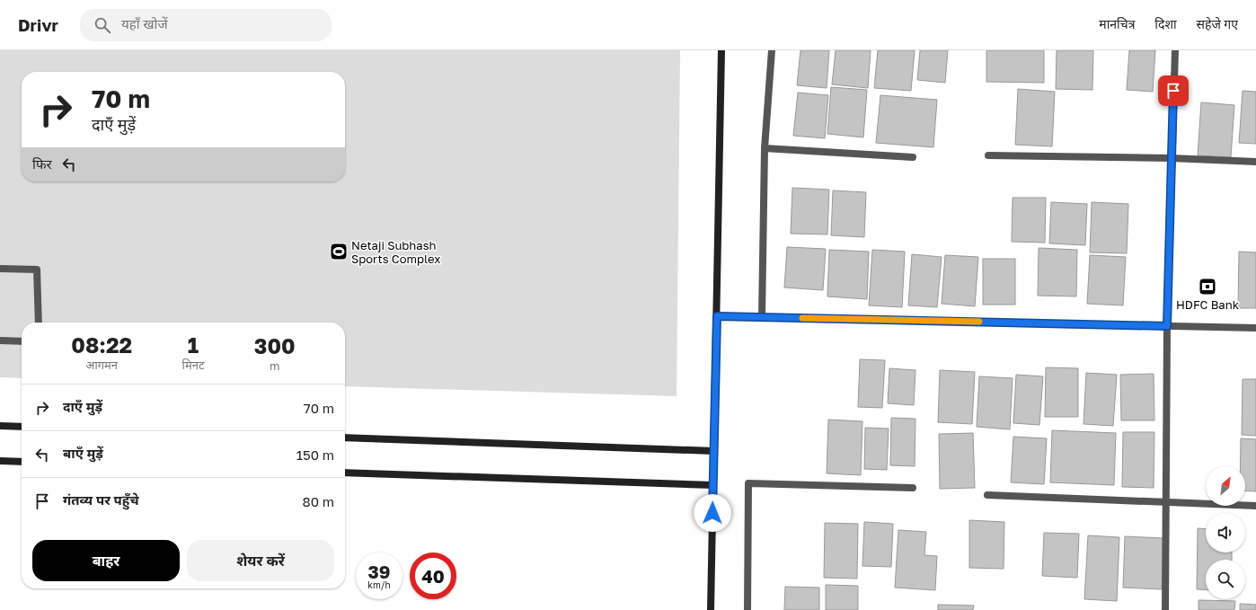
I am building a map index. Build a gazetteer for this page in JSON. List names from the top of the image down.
{
  "places": {
    "sports": ["Netaji Subhash Sports Complex"],
    "bank": ["HDFC Bank"]
  },
  "north": "top right",
  "page": {
    "header": "Drivr",
    "search": "यहाँ खोजें",
    "nav": ["मानचित्र", "दिशा", "सहेजे गए"],
    "turn": ["70 m", "दाएँ मुड़ें"],
    "then": "फिर",
    "eta": [
      "08:22",
      "आगमन",
      "1",
      "मिनट",
      "300",
      "m"
    ],
    "list": [
      {
        "name": "दाएँ मुड़ें",
        "value": "70 m"
      },
      {
        "name": "बाएँ मुड़ें",
        "value": "150 m"
      },
      {
        "name": "गंतव्य पर पहुँचे",
        "value": "80 m"
      }
    ],
    "buttons": ["बाहर", "शेयर करें"],
    "speed": "39 km/h",
    "limit": "40"
  }
}
